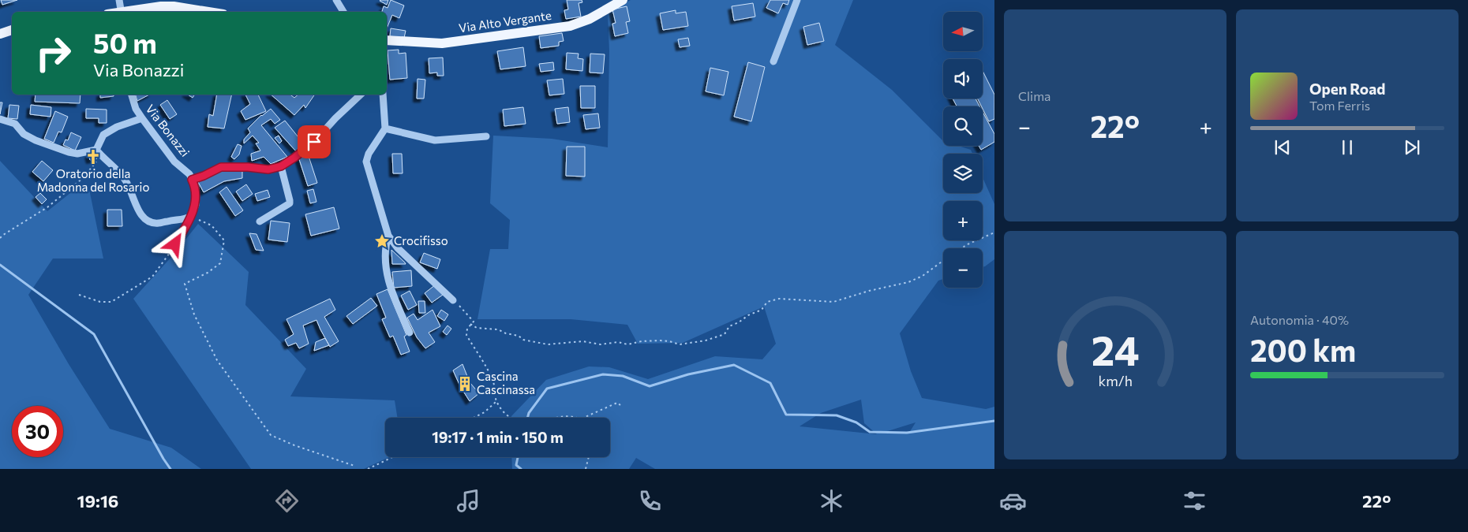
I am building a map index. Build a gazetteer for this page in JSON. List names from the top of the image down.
{
  "streets": {
    "main road": ["Via Alto Vergante"],
    "street": ["Via Bonazzi"]
  },
  "places": {
    "church": ["Oratorio della Madonna del Rosario"],
    "place": ["Crocifisso"],
    "building": ["Cascina Cascinassa"]
  },
  "north": "left",
  "page": {
    "tile": [
      "Clima",
      ["Autonomia · 40%", "200 km"]
    ],
    "map_buttons": ["+", "−"],
    "turn": ["50 m", "Via Bonazzi"],
    "song": ["Open Road", "Tom Ferris"],
    "heat": ["−", "22°", "+"],
    "limit": "30",
    "trip": "19:17 · 1 min · 150 m",
    "tabs": ["19:16", "22°"],
    "gauge": ["24", "km/h"]
  }
}
